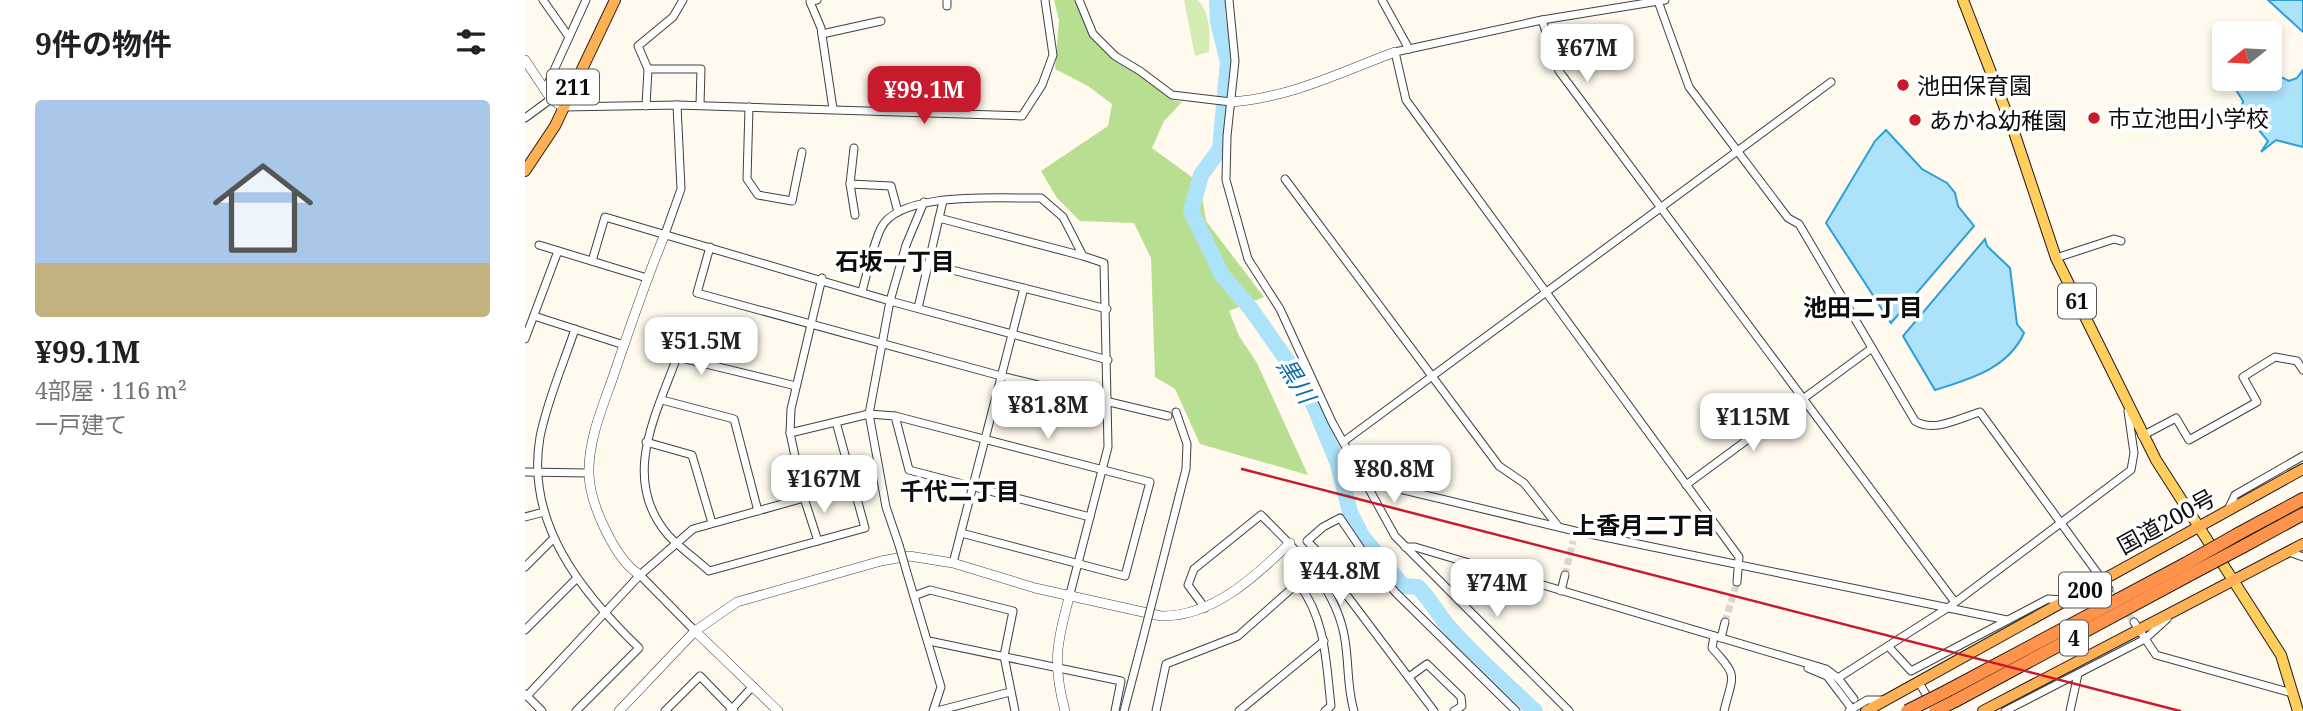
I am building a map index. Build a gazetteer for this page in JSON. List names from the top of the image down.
{
  "streets": {
    "highway": [
      "211",
      "国道200号",
      "200",
      "4"
    ],
    "main road": ["61"]
  },
  "crossings": [
    ["61", "国道200号"],
    ["61", "200"]
  ],
  "districts": [
    "石坂一丁目",
    "池田二丁目",
    "千代二丁目",
    "上香月二丁目"
  ],
  "water": ["黒川"],
  "places": ["池田保育園", "市立池田小学校", "あかね幼稚園"],
  "north": "left",
  "page": {
    "heading": "9件の物件",
    "price": [
      "¥67M",
      "¥99.1M",
      "¥51.5M",
      "¥81.8M",
      "¥115M",
      "¥80.8M",
      "¥167M",
      "¥44.8M",
      "¥74M"
    ],
    "list": [
      {
        "name": "¥99.1M",
        "note": "4部屋 · 116 m² · 一戸建て"
      }
    ]
  }
}
